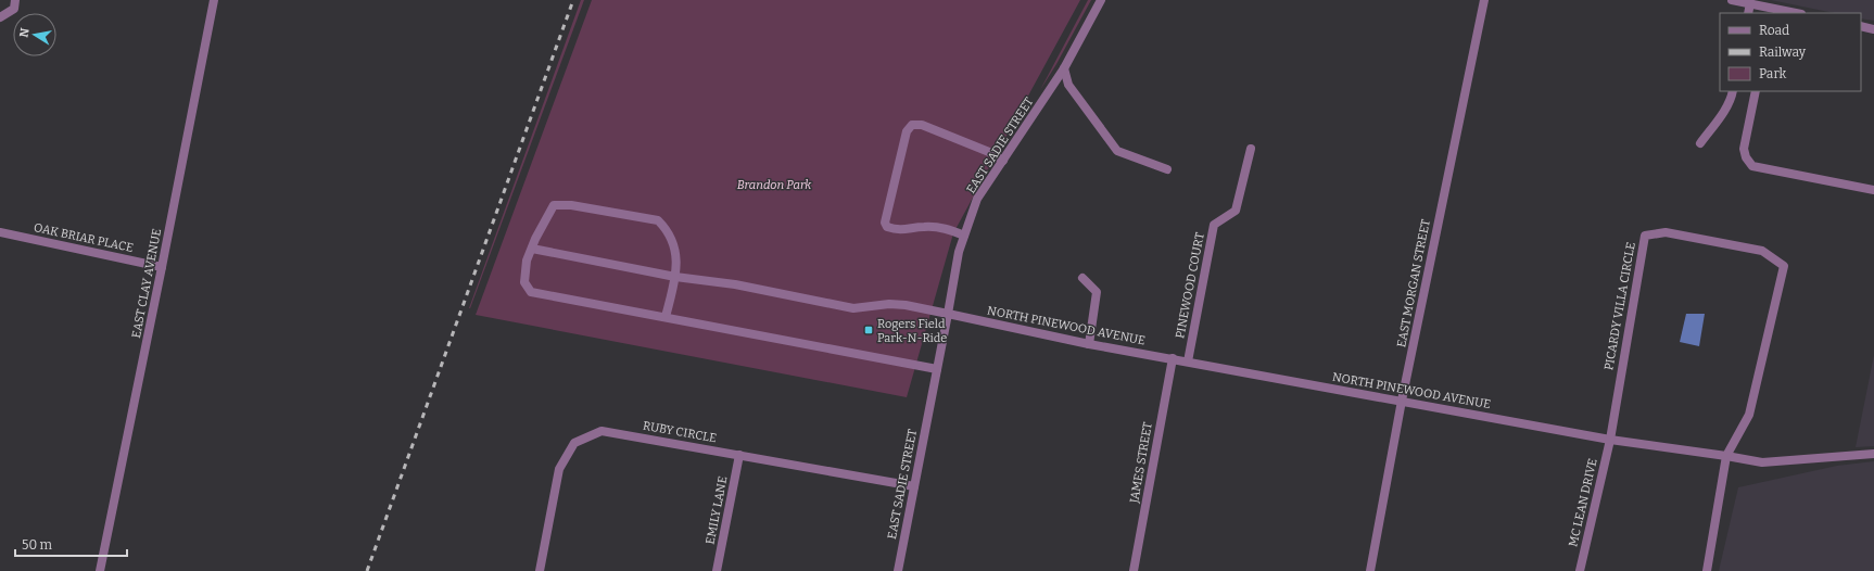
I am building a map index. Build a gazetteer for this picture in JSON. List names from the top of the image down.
{
  "streets": {
    "street": [
      "EAST SADIE STREET",
      "OAK BRIAR PLACE",
      "EAST CLAY AVENUE",
      "EAST MORGAN STREET",
      "PINEWOOD COURT",
      "PICARDY VILLA CIRCLE",
      "NORTH PINEWOOD AVENUE",
      "RUBY CIRCLE",
      "JAMES STREET",
      "MC LEAN DRIVE",
      "EMILY LANE"
    ]
  },
  "crossings": [
    ["EAST SADIE STREET", "NORTH PINEWOOD AVENUE"],
    ["EAST SADIE STREET", "RUBY CIRCLE"],
    ["OAK BRIAR PLACE", "EAST CLAY AVENUE"],
    ["EAST MORGAN STREET", "NORTH PINEWOOD AVENUE"],
    ["PINEWOOD COURT", "NORTH PINEWOOD AVENUE"],
    ["PICARDY VILLA CIRCLE", "NORTH PINEWOOD AVENUE"],
    ["PICARDY VILLA CIRCLE", "MC LEAN DRIVE"],
    ["NORTH PINEWOOD AVENUE", "JAMES STREET"],
    ["NORTH PINEWOOD AVENUE", "MC LEAN DRIVE"],
    ["RUBY CIRCLE", "EMILY LANE"]
  ],
  "parks": ["Brandon Park"],
  "places": {
    "transit": ["Rogers Field Park-N-Ride"]
  },
  "legend": ["Road", "Railway", "Park"],
  "scale_bar": "50 m",
  "north": "left"
}
